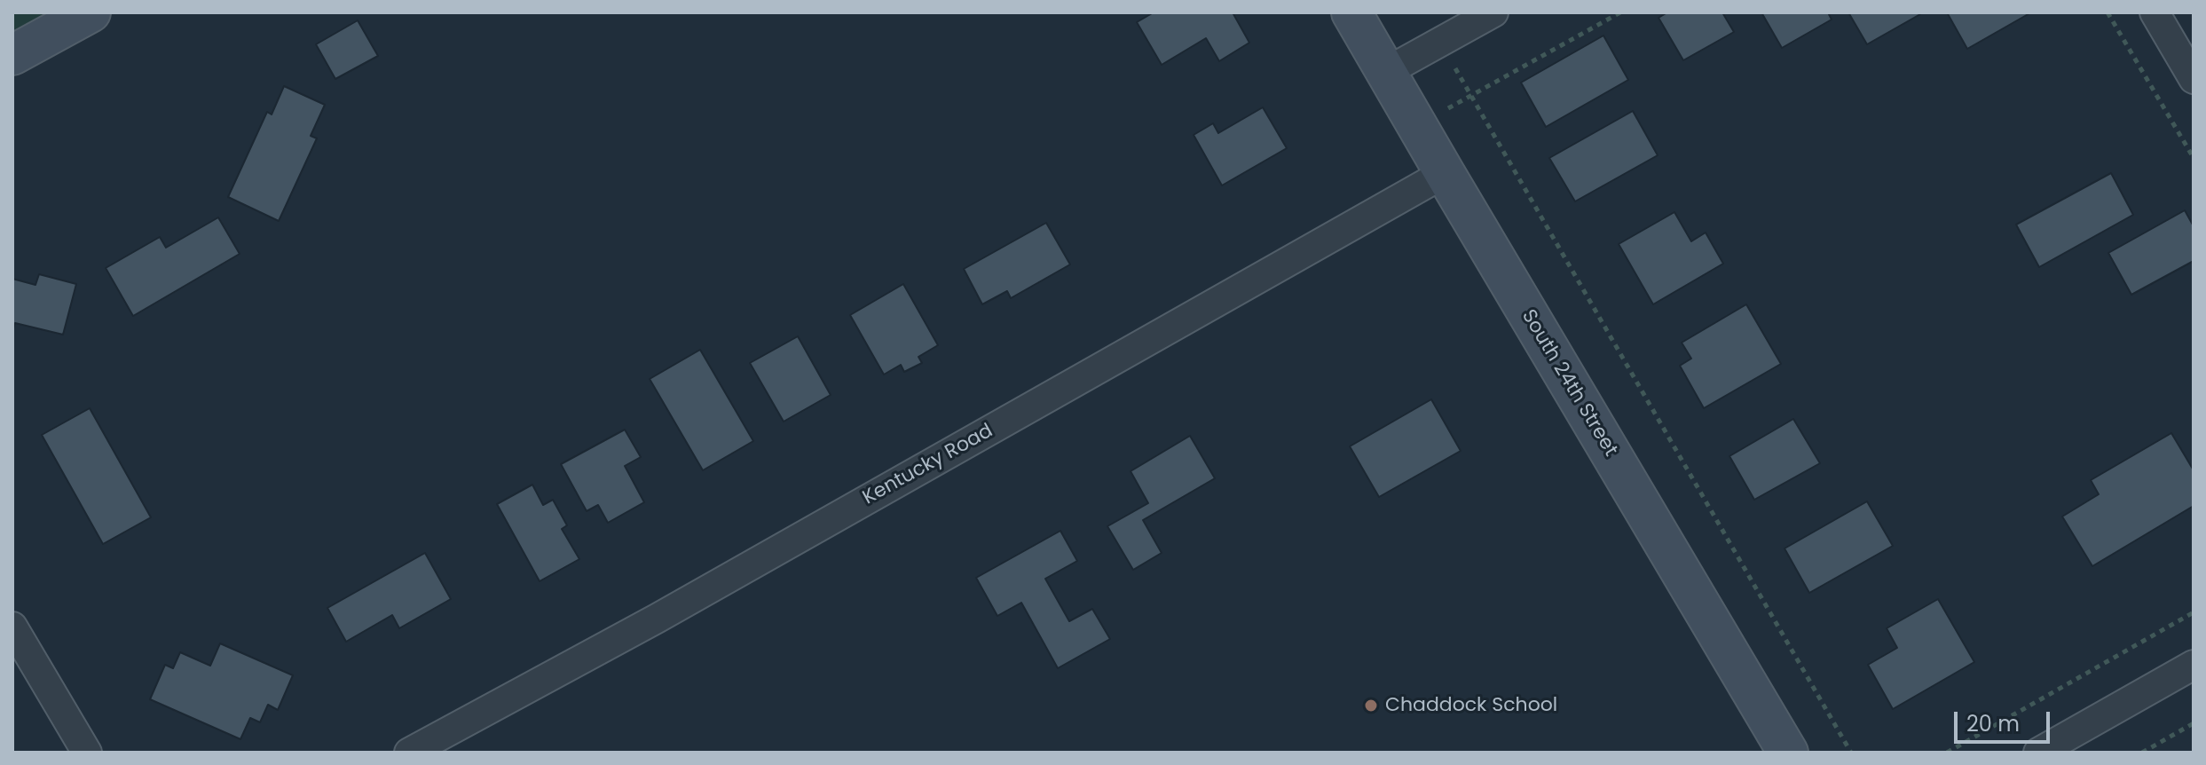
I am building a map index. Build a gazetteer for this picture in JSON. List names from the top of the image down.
{
  "streets": {
    "main road": ["South 24th Street"],
    "street": ["Kentucky Road"]
  },
  "crossings": [
    ["South 24th Street", "Kentucky Road"]
  ],
  "places": ["Chaddock School"],
  "scale_bar": "20 m"
}
